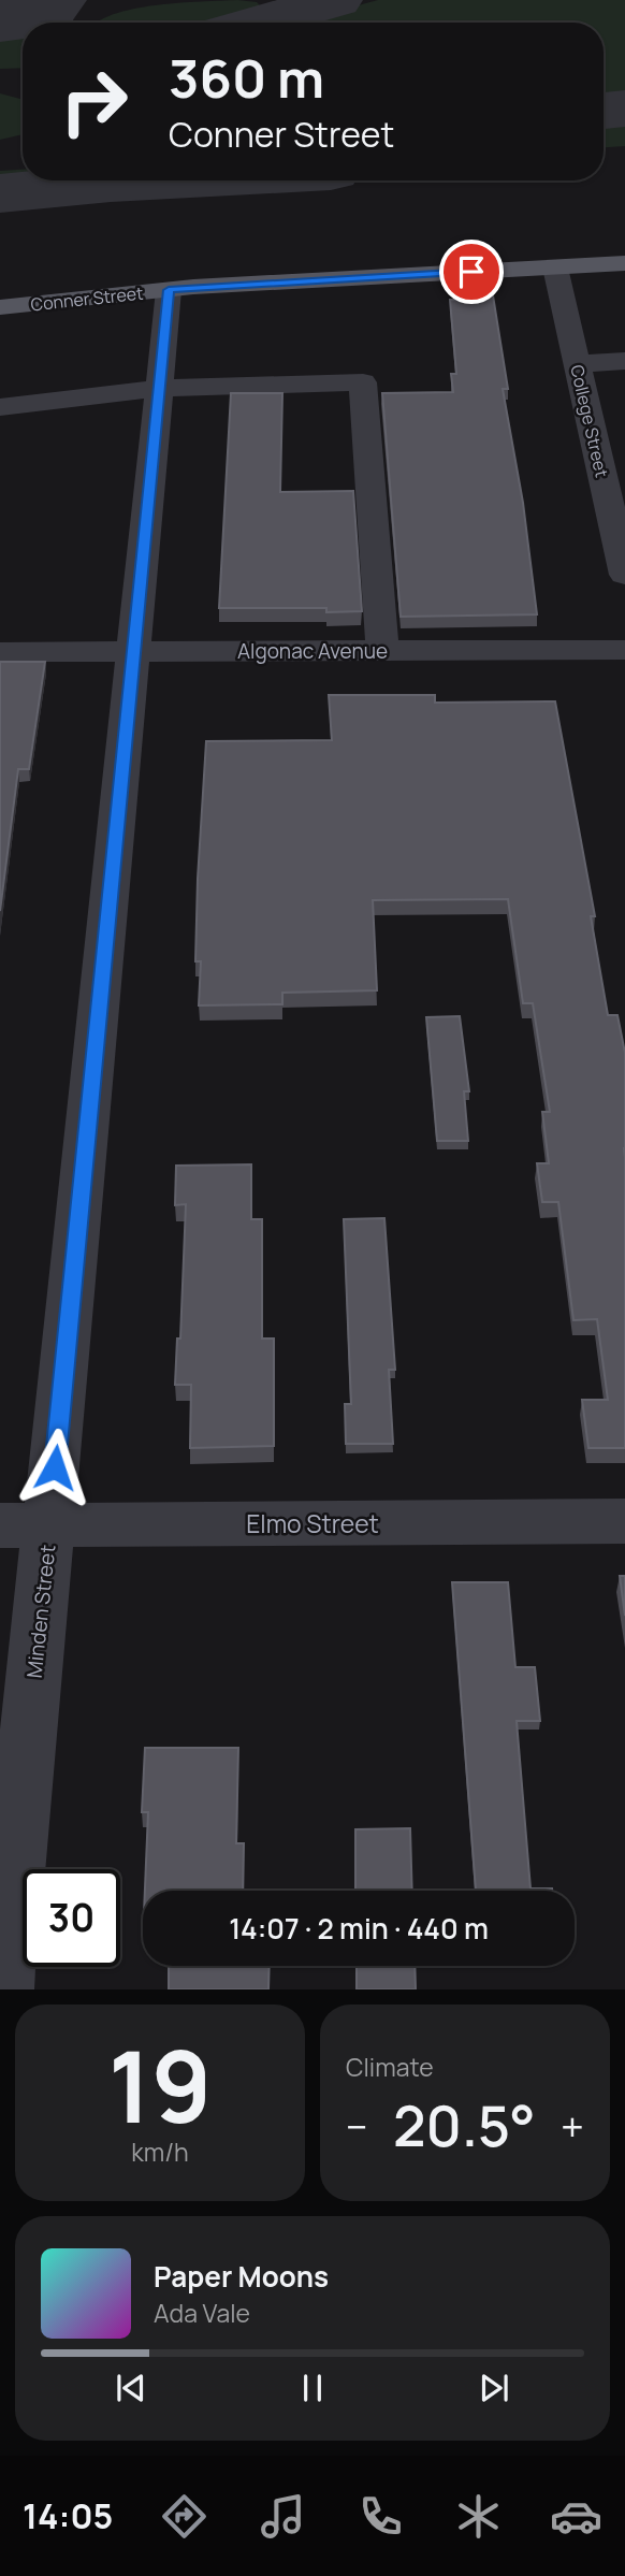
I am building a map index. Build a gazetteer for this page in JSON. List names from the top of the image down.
{
  "streets": {
    "main road": ["Conner Street"],
    "street": [
      "College Street",
      "Algonac Avenue",
      "Elmo Street",
      "Minden Street"
    ]
  },
  "crossings": [
    ["Conner Street", "College Street"],
    ["Conner Street", "Minden Street"],
    ["Algonac Avenue", "Minden Street"],
    ["Elmo Street", "Minden Street"]
  ],
  "page": {
    "turn": ["360 m", "Conner Street"],
    "limit": "30",
    "trip": "14:07 · 2 min · 440 m",
    "tile": [
      ["19", "km/h"],
      "Climate"
    ],
    "heat": ["−", "20.5°", "+"],
    "song": ["Paper Moons", "Ada Vale"],
    "tabs": "14:05"
  }
}
